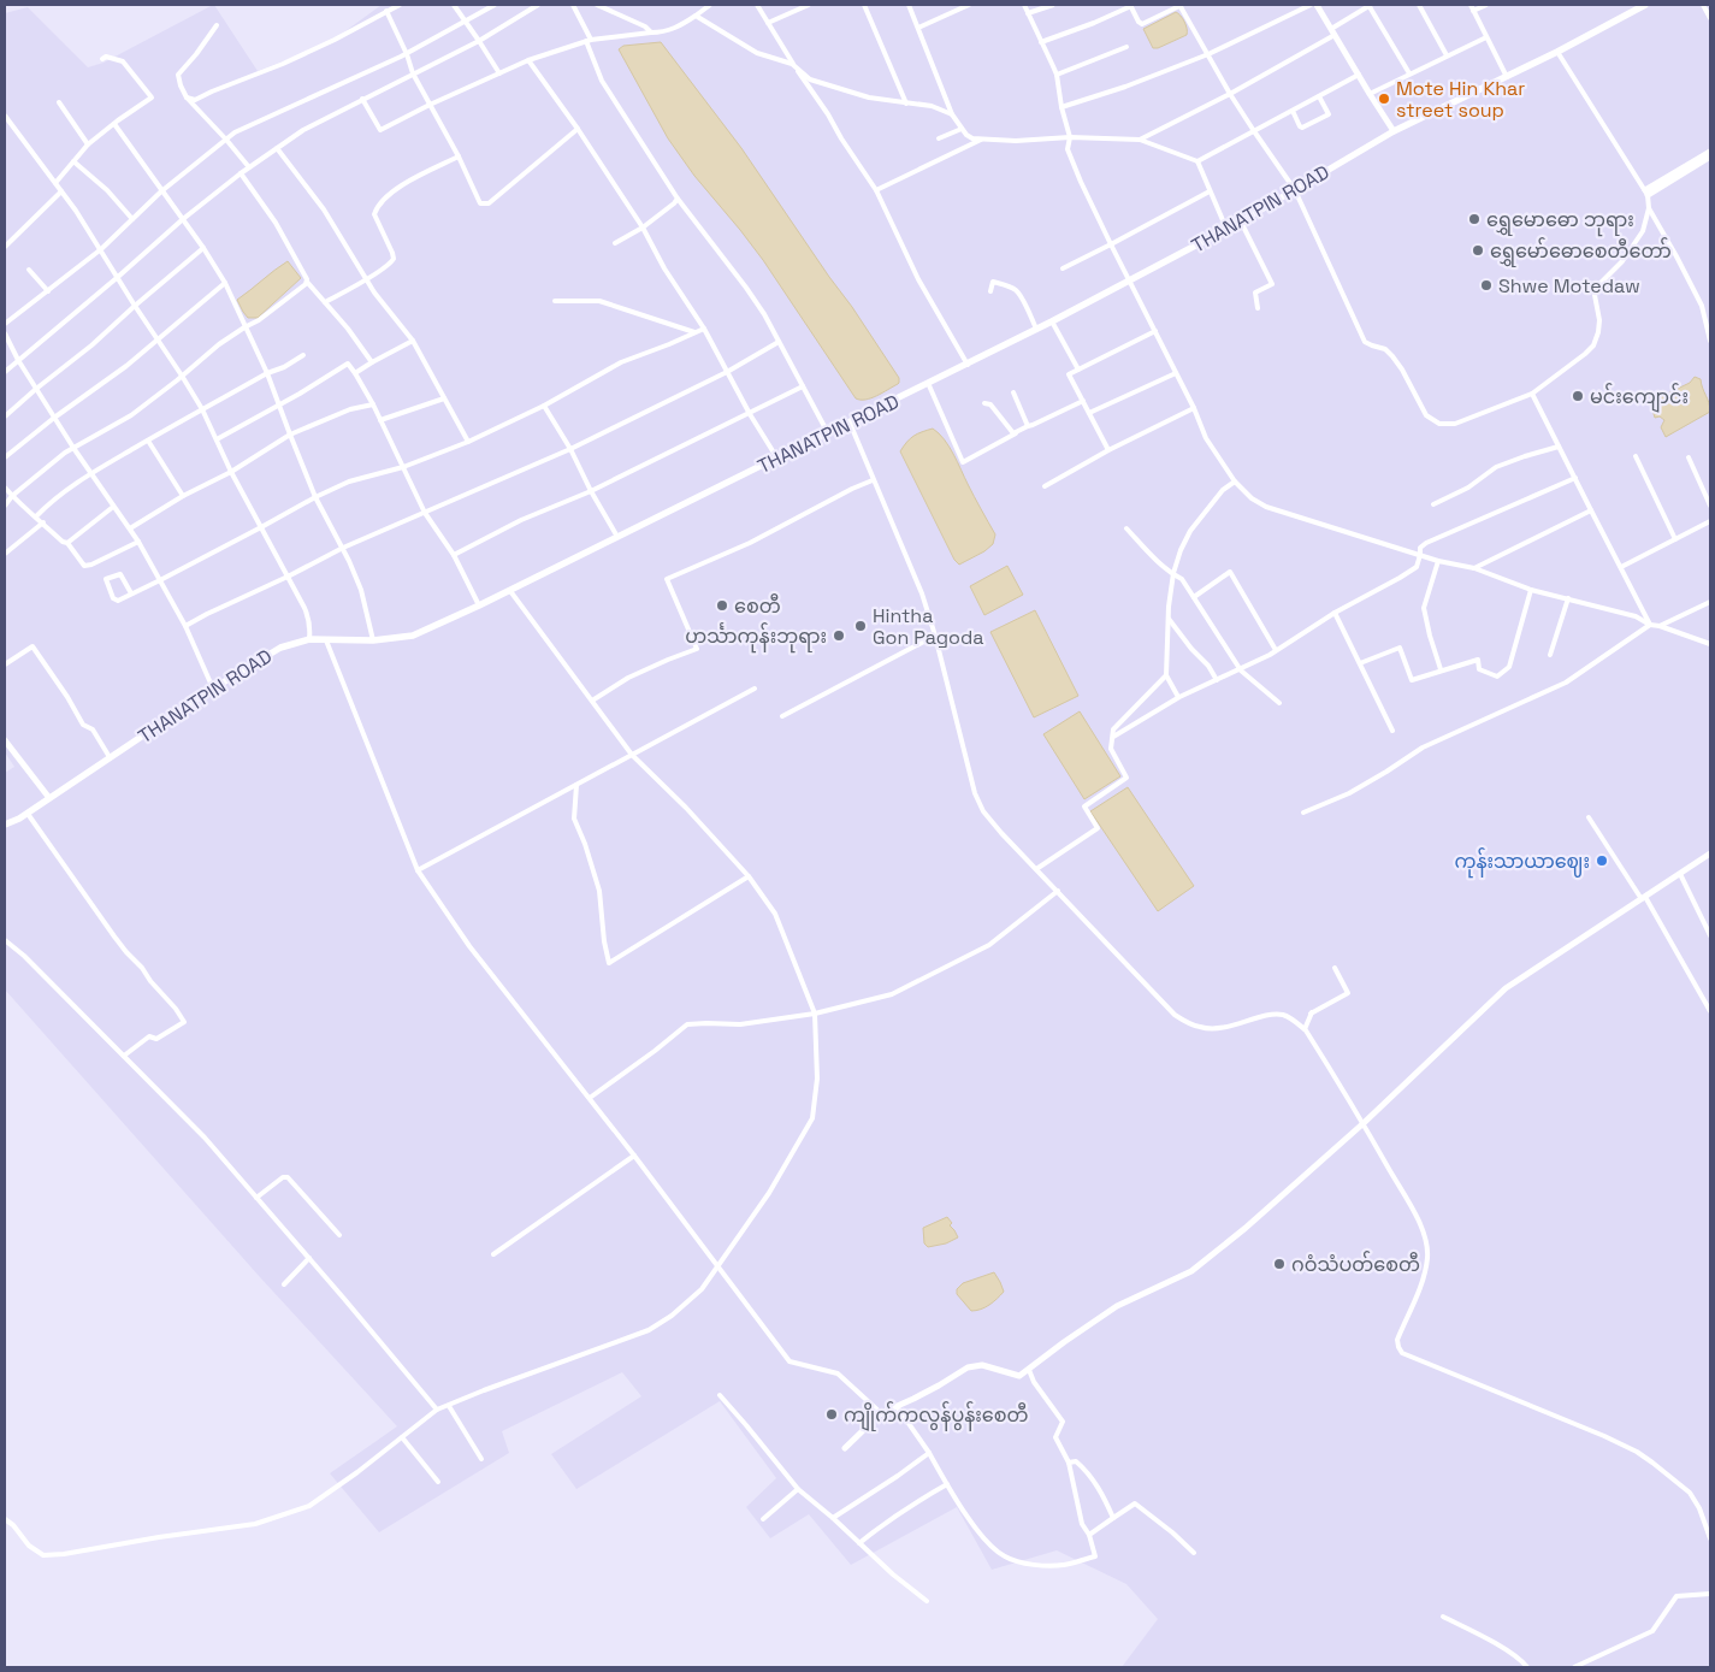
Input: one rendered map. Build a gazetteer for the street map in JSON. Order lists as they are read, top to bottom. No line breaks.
{"streets":{"main road":["THANATPIN ROAD"]},"places":["Mote Hin Khar street soup","ရွှေမောဓော ဘုရား","ရွှေမော်ဓောစေတီတော်","Shwe Motedaw","မင်းကျောင်း","စေတီ","Hintha Gon Pagoda","ဟင်္သာကုန်းဘုရား","ကုန်းသာယာဈေး","ဂဝံသံပတ်စေတီ","ကျိုက်ကလွန်ပွန်းစေတီ"]}
